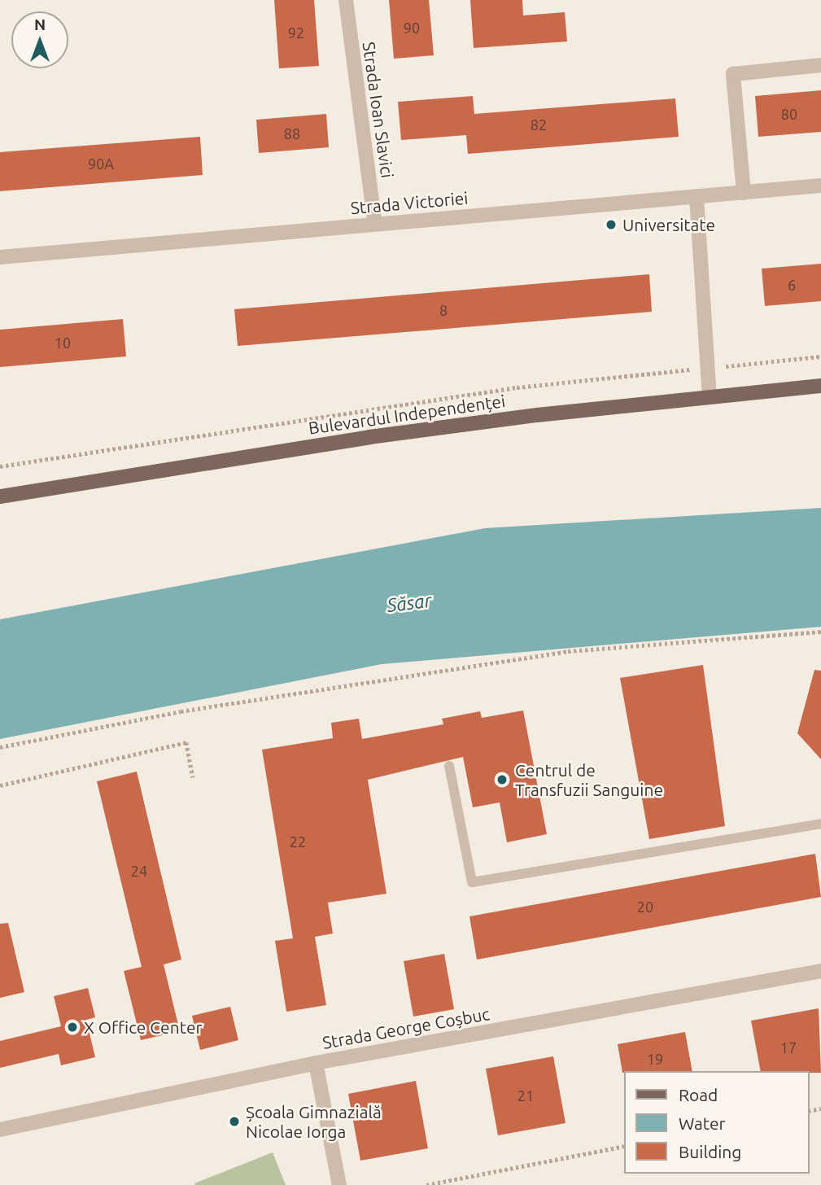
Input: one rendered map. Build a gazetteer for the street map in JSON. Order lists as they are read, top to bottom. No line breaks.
{"streets":{"main road":["Bulevardul Independenței"],"street":["Strada Ioan Slavici","Strada Victoriei","Strada George Coșbuc"]},"crossings":[["Strada Ioan Slavici","Strada Victoriei"]],"water":["Săsar"],"places":["Universitate","Centrul de Transfuzii Sanguine","X Office Center","Școala Gimnazială Nicolae Iorga"],"house_numbers":["90","92","80","82","88","90A","6","8","10","22","24","20","17","19","21"],"legend":["Road","Water","Building"],"north":"top"}
